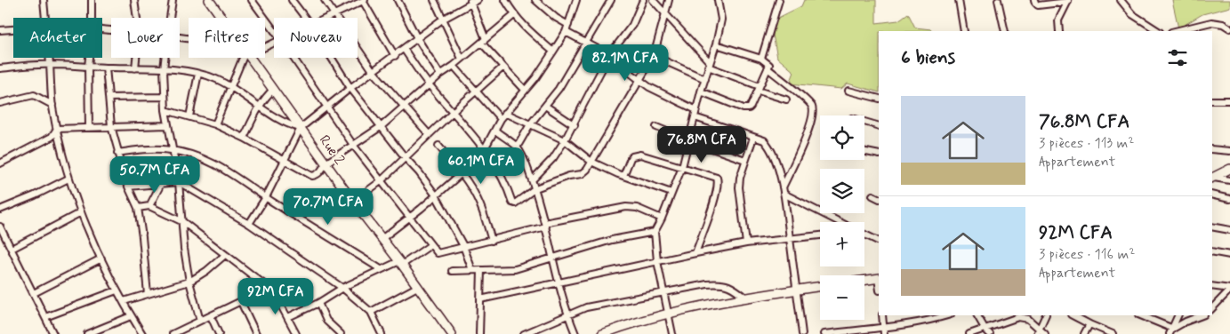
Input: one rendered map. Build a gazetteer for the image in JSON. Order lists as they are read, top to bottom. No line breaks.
{"streets":{"street":["Rue 2"]},"page":{"chip":["Acheter","Louer","Filtres","Nouveau"],"heading":"6 biens","price":["82.1M CFA","76.8M CFA","60.1M CFA","50.7M CFA","70.7M CFA","92M CFA"],"list":[{"name":"76.8M CFA","note":"3 pièces · 113 m² · Appartement"},{"name":"92M CFA","note":"3 pièces · 116 m² · Appartement"}],"map_buttons":["+","−"]}}
